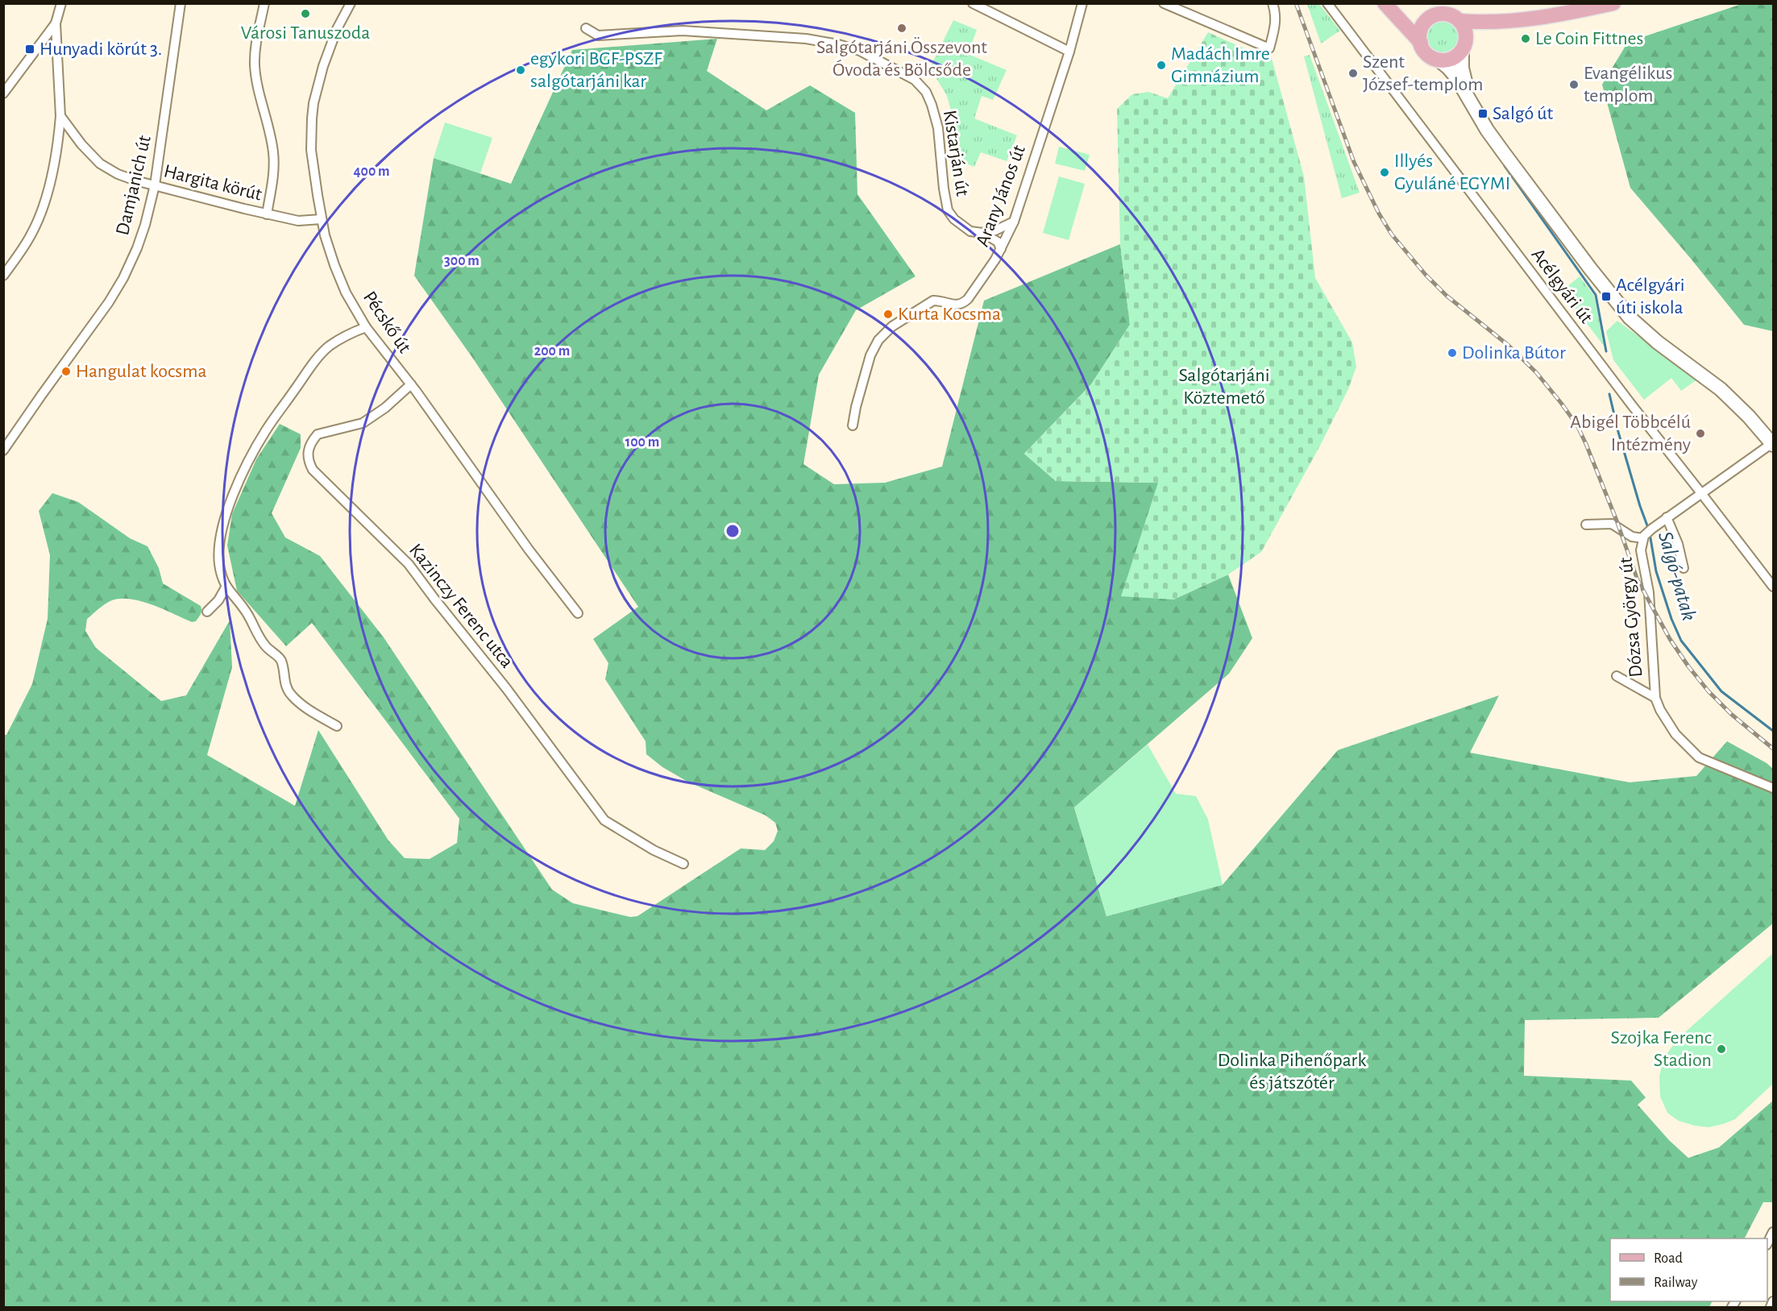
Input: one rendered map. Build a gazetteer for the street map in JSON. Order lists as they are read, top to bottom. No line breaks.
{"streets":{"street":["Kistarján út","Hargita körút","Damjanich út","Arany János út","Acélgyári út","Pécskő út","Kazinczy Ferenc utca","Dózsa György út"]},"crossings":[["Kistarján út","Arany János út"],["Hargita körút","Damjanich út"],["Hargita körút","Pécskő út"],["Pécskő út","Kazinczy Ferenc utca"]],"water":["Salgó-patak"],"parks":["Salgótarjáni Köztemető","Dolinka Pihenőpark és játszótér"],"places":{"other":["Városi Tanuszoda","Salgótarjáni Összevont Óvoda és Bölcsőde","Le Coin Fittnes","Madách Imre Gimnázium","egykori BGF-PSZF salgótarjáni kar","Szent József-templom","Evangélikus templom","Illyés Gyuláné EGYMI","Kurta Kocsma","Dolinka Bútor","Hangulat kocsma","Abigél Többcélú Intézmény","Szojka Ferenc Stadion"],"transit":["Hunyadi körút 3.","Salgó út","Acélgyári úti iskola"]},"legend":["Road","Railway"],"rings":["400 m","300 m","200 m","100 m"]}
